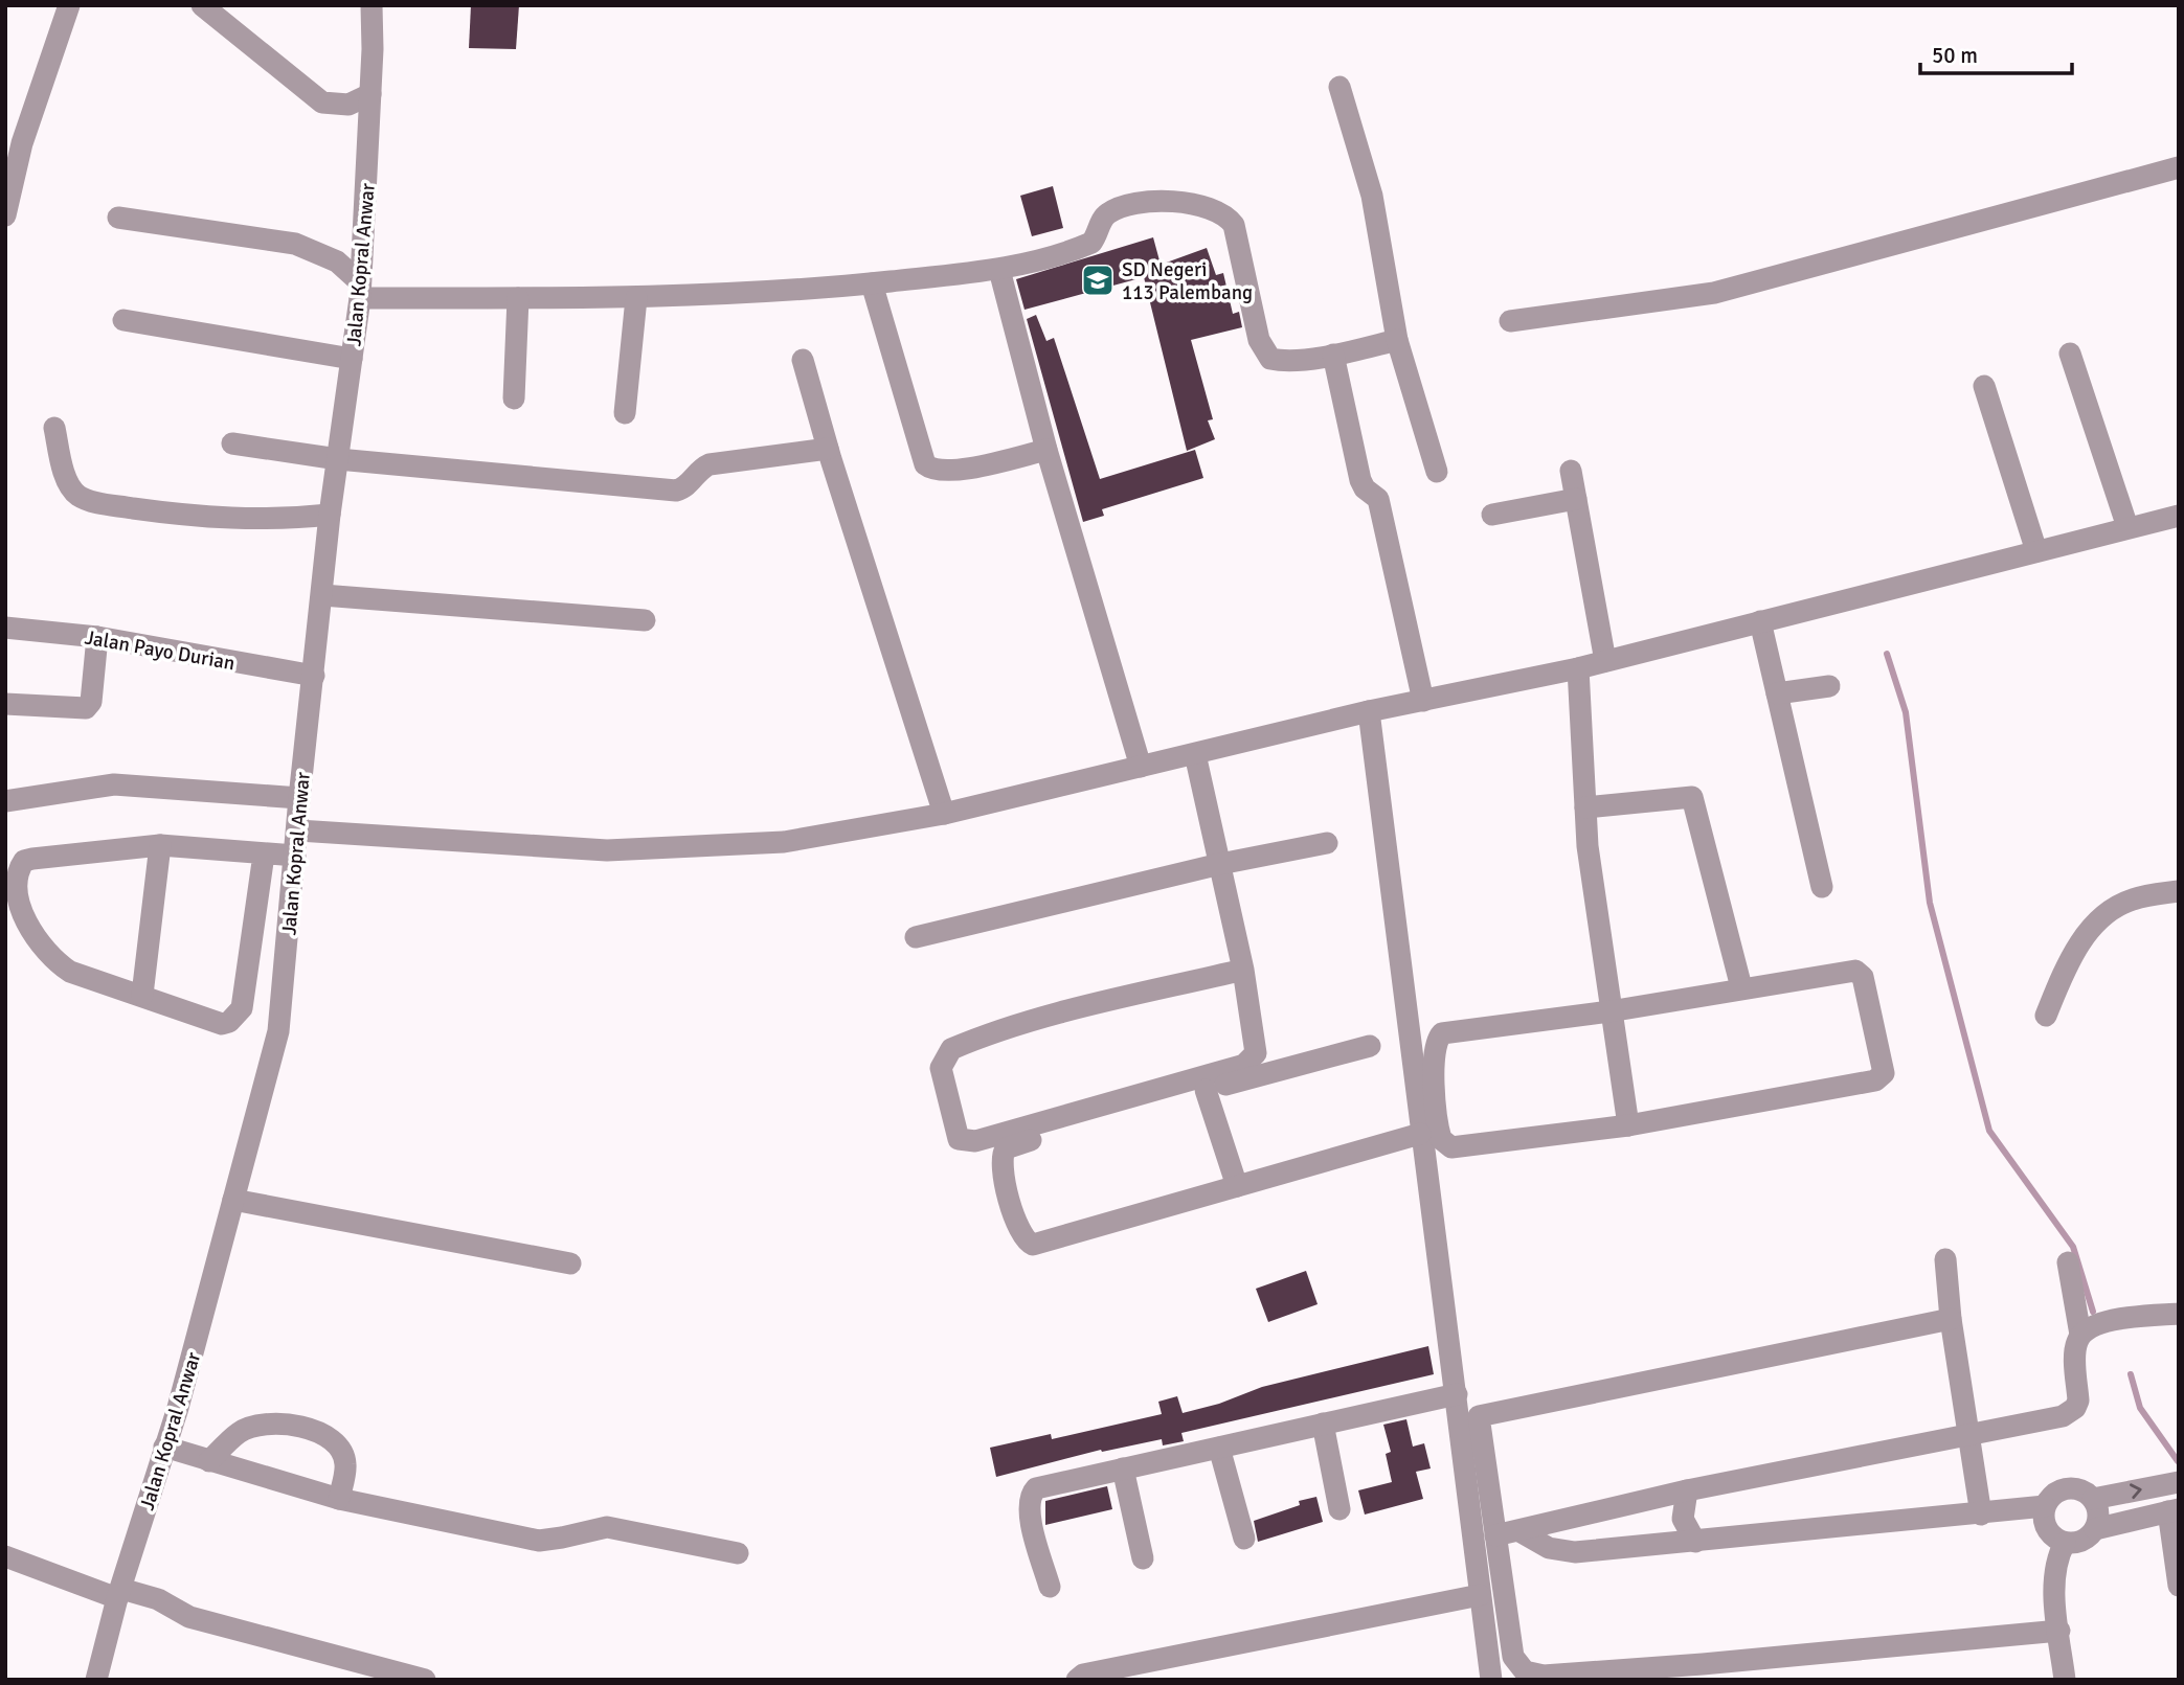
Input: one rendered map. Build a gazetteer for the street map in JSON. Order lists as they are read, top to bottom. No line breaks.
{"streets":{"street":["Jalan Kopral Anwar","Jalan Payo Durian"]},"crossings":[["Jalan Kopral Anwar","Jalan Payo Durian"]],"places":{"school or university":["SD Negeri 113 Palembang"]},"scale_bar":"50 m"}
